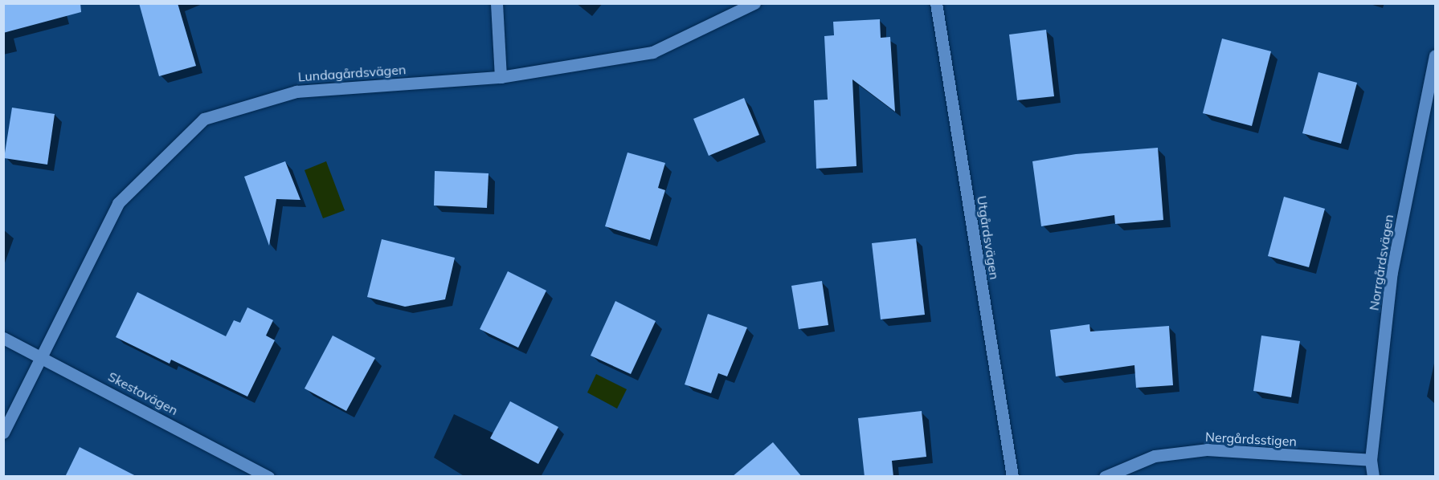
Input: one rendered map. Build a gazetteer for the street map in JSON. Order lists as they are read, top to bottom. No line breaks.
{"streets":{"street":["Lundagårdsvägen","Utgårdsvägen","Norrgårdsvägen","Skestavägen","Nergårdsstigen"]},"crossings":[["Lundagårdsvägen","Skestavägen"],["Norrgårdsvägen","Nergårdsstigen"]]}
